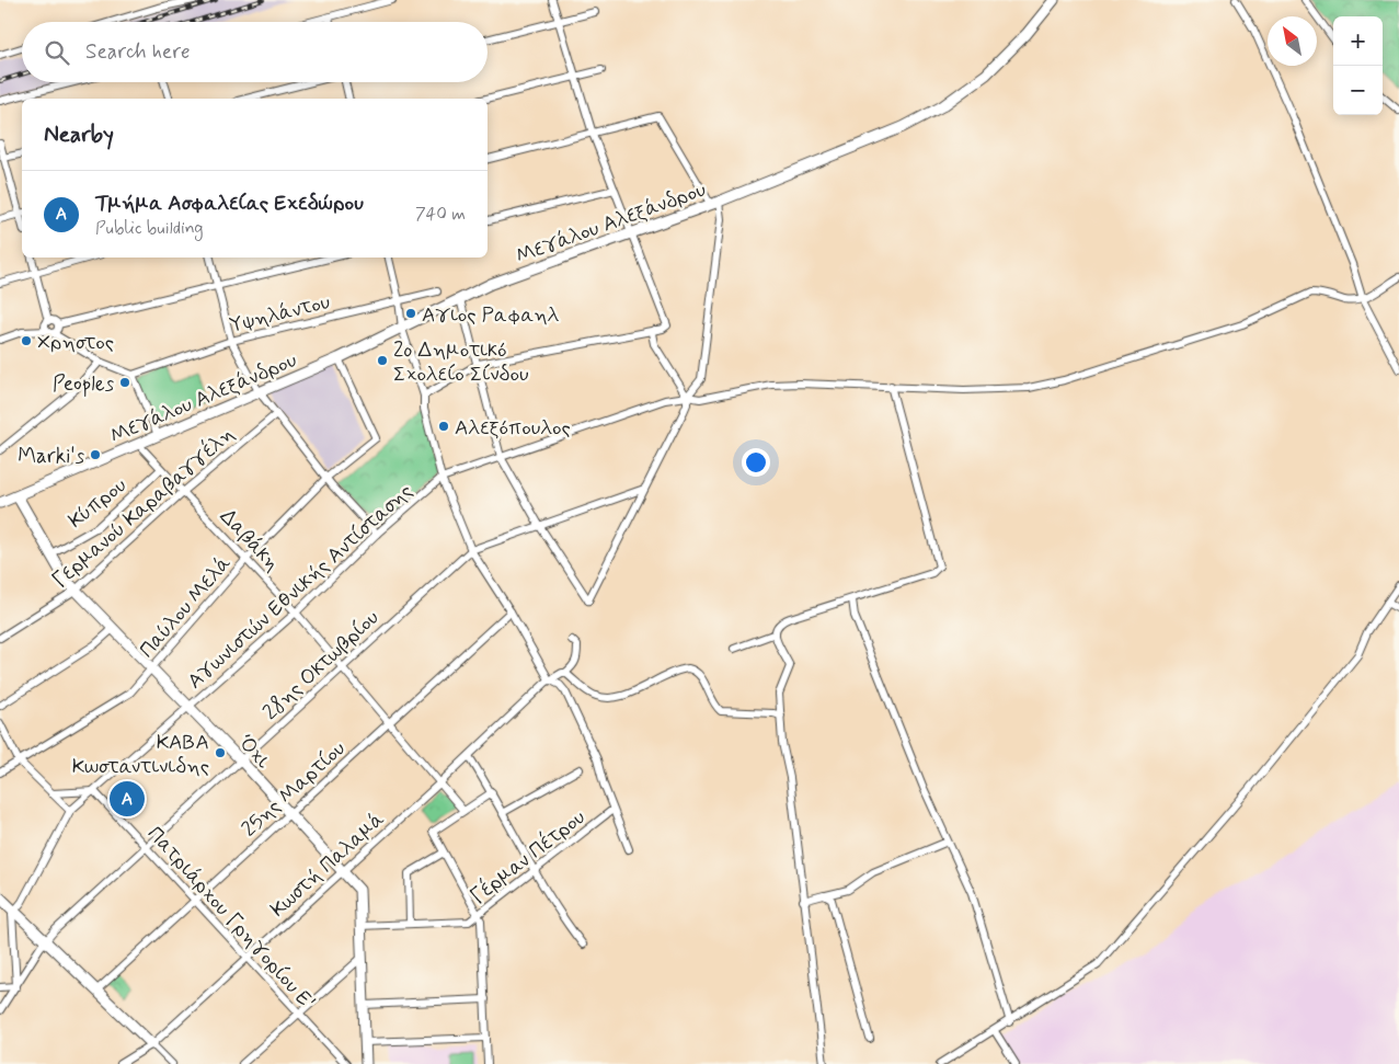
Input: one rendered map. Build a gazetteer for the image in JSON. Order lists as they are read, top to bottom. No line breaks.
{"streets":{"street":["Μεγάλου Αλεξάνδρου","Υψηλάντου","Κύπρου","Γερμανού Καραβαγγέλη","Δαβάκη","Αγωνιστών Εθνικής Αντίστασης","Παύλου Μελά","28ης Οκτωβρίου","Όχι","25ης Μαρτίου","Γέρμαν Πέτρου","Κωστή Παλαμά","Πατριάρχου Γρηγορίου Ε'"]},"crossings":[["Μεγάλου Αλεξάνδρου","Δαβάκη"],["Μεγάλου Αλεξάνδρου","Παύλου Μελά"],["Μεγάλου Αλεξάνδρου","Όχι"],["Κύπρου","Δαβάκη"],["Κύπρου","Όχι"],["Γερμανού Καραβαγγέλη","Δαβάκη"],["Γερμανού Καραβαγγέλη","Όχι"],["Δαβάκη","Αγωνιστών Εθνικής Αντίστασης"],["Δαβάκη","Παύλου Μελά"],["Δαβάκη","28ης Οκτωβρίου"],["Δαβάκη","25ης Μαρτίου"],["Δαβάκη","Κωστή Παλαμά"],["Αγωνιστών Εθνικής Αντίστασης","Όχι"],["Αγωνιστών Εθνικής Αντίστασης","Πατριάρχου Γρηγορίου Ε'"],["Παύλου Μελά","Όχι"],["28ης Οκτωβρίου","Όχι"],["28ης Οκτωβρίου","Πατριάρχου Γρηγορίου Ε'"],["Όχι","25ης Μαρτίου"],["Όχι","Γέρμαν Πέτρου"],["Όχι","Κωστή Παλαμά"],["25ης Μαρτίου","Πατριάρχου Γρηγορίου Ε'"],["Κωστή Παλαμά","Πατριάρχου Γρηγορίου Ε'"]],"places":["Αγιος Ραφαηλ","Χρηστος","2o Δημοτικό Σχολείο Σίνδου","Peoples","Αλεξόπουλος","Marki's","ΚΑΒΑ Κωσταντινιδης"],"north":"top left","page":{"map_buttons":["+","−"],"search":"Search here","heading":"Nearby","list":[{"mark":"A","name":"Τμήμα Ασφαλείας Εχεδώρου","note":"Public building","value":"740 m"}],"pins":"A"}}
